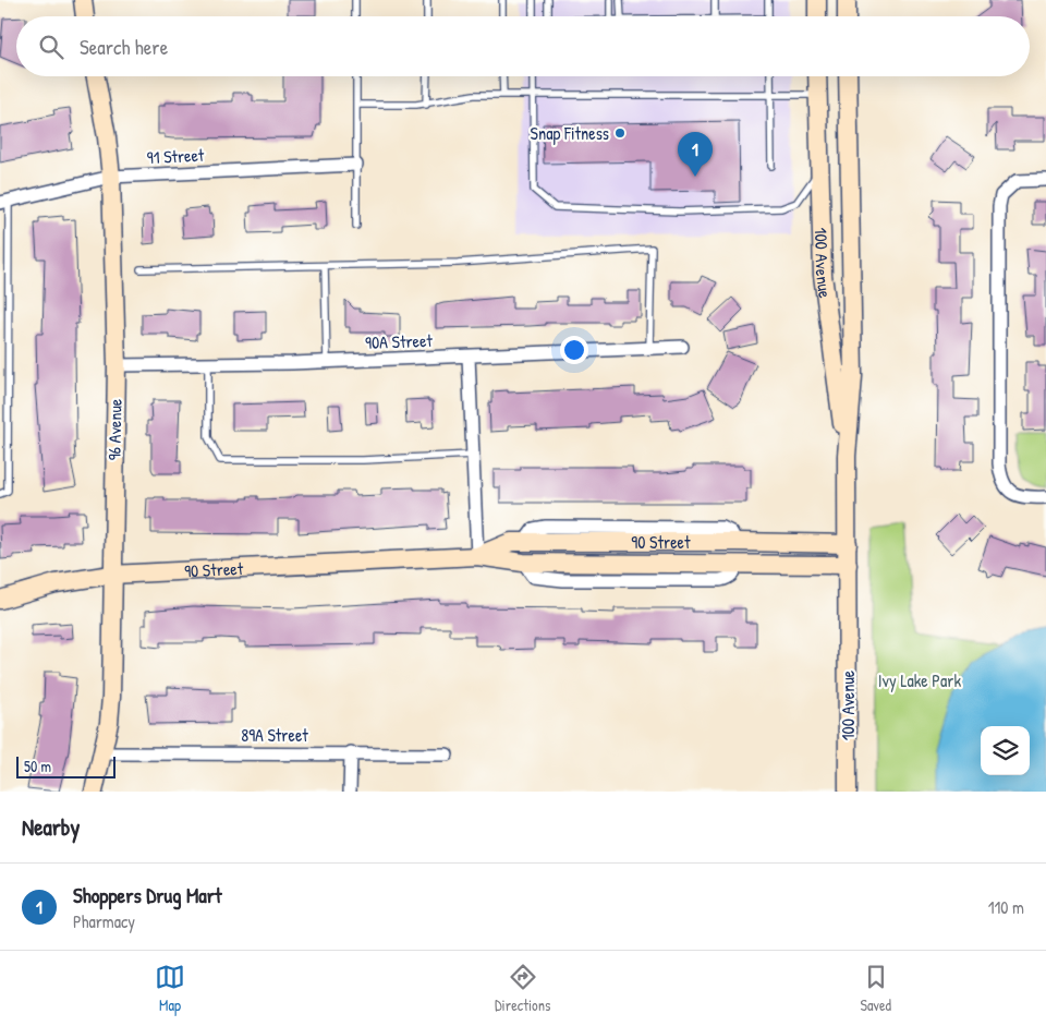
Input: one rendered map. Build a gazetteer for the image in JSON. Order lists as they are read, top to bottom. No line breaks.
{"streets":{"street":["91 Street","100 Avenue","90A Street","96 Avenue","90 Street","89A Street"]},"crossings":[["91 Street","96 Avenue"],["100 Avenue","90 Street"],["90A Street","96 Avenue"],["96 Avenue","90 Street"],["96 Avenue","89A Street"]],"parks":["Ivy Lake Park"],"places":["Snap Fitness"],"scale_bar":"50 m","page":{"search":"Search here","pins":"1","scale":"50 m","heading":"Nearby","list":[{"mark":"1","name":"Shoppers Drug Mart","note":"Pharmacy","value":"110 m"}],"nav":["Map","Directions","Saved"]}}
